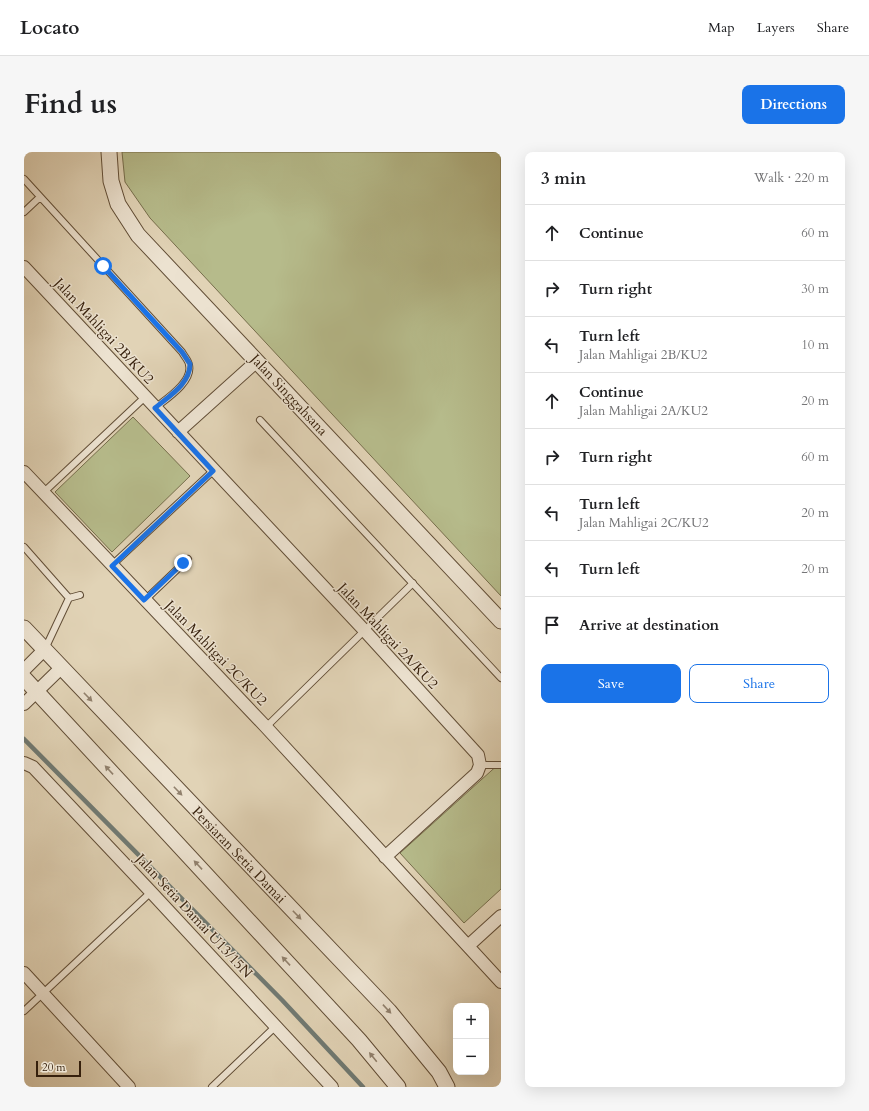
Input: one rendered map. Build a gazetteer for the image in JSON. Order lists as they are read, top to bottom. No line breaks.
{"streets":{"street":["Jalan Mahligai 2B/KU2","Jalan Singgahsana","Jalan Mahligai 2A/KU2","Jalan Mahligai 2C/KU2","Persiaran Setia Damai","Jalan Setia Damai U13/15N"]},"crossings":[["Jalan Mahligai 2B/KU2","Jalan Mahligai 2A/KU2"]],"scale_bar":"20 m","page":{"header":"Locato","nav":["Map","Layers","Share"],"title":"Find us","buttons":["Directions",["Save","Share"]],"heading":["3 min","Walk · 220 m"],"list":[["Continue","60 m"],["Turn right","30 m"],["Turn left","Jalan Mahligai 2B/KU2","10 m"],["Continue","Jalan Mahligai 2A/KU2","20 m"],["Turn right","60 m"],["Turn left","Jalan Mahligai 2C/KU2","20 m"],["Turn left","20 m"],"Arrive at destination"],"map_buttons":["+","−"],"scale":"20 m"}}
